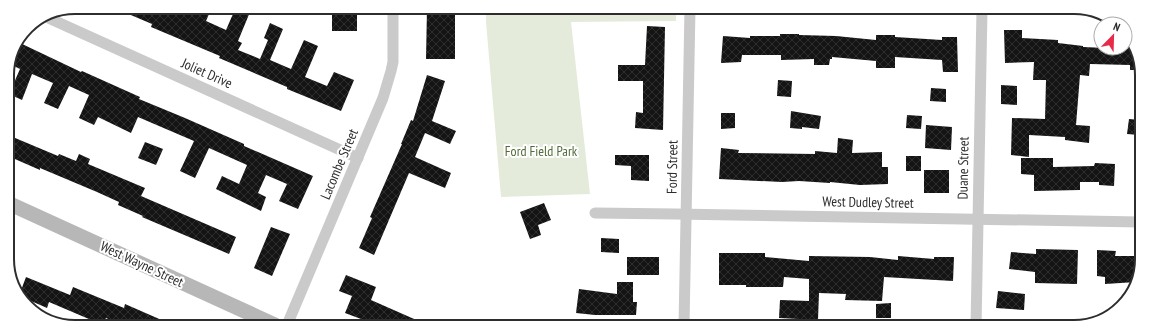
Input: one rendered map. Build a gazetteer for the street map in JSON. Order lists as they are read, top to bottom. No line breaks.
{"streets":{"street":["Joliet Drive","Lacombe Street","Ford Street","Duane Street","West Dudley Street","West Wayne Street"]},"crossings":[["Joliet Drive","Lacombe Street"],["Ford Street","West Dudley Street"],["Duane Street","West Dudley Street"]],"parks":["Ford Field Park"],"north":"top right"}
